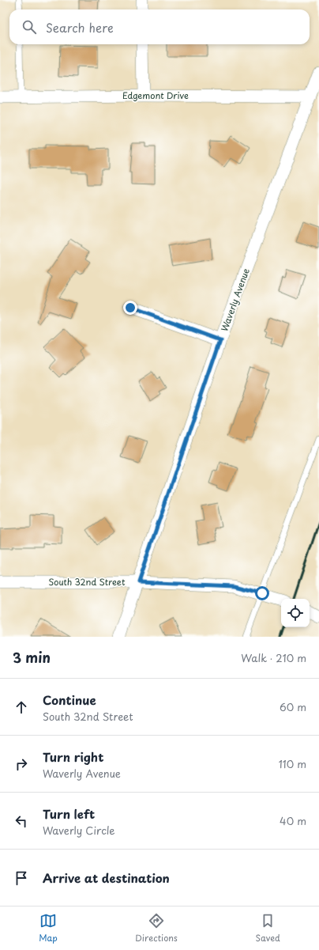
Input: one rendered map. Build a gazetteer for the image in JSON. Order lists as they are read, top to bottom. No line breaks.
{"streets":{"street":["Edgemont Drive","Waverly Avenue","South 32nd Street"]},"crossings":[["Edgemont Drive","Waverly Avenue"],["Waverly Avenue","South 32nd Street"]],"page":{"search":"Search here","heading":["3 min","Walk · 210 m"],"list":[["Continue","South 32nd Street","60 m"],["Turn right","Waverly Avenue","110 m"],["Turn left","Waverly Circle","40 m"],"Arrive at destination"],"nav":["Map","Directions","Saved"]}}
